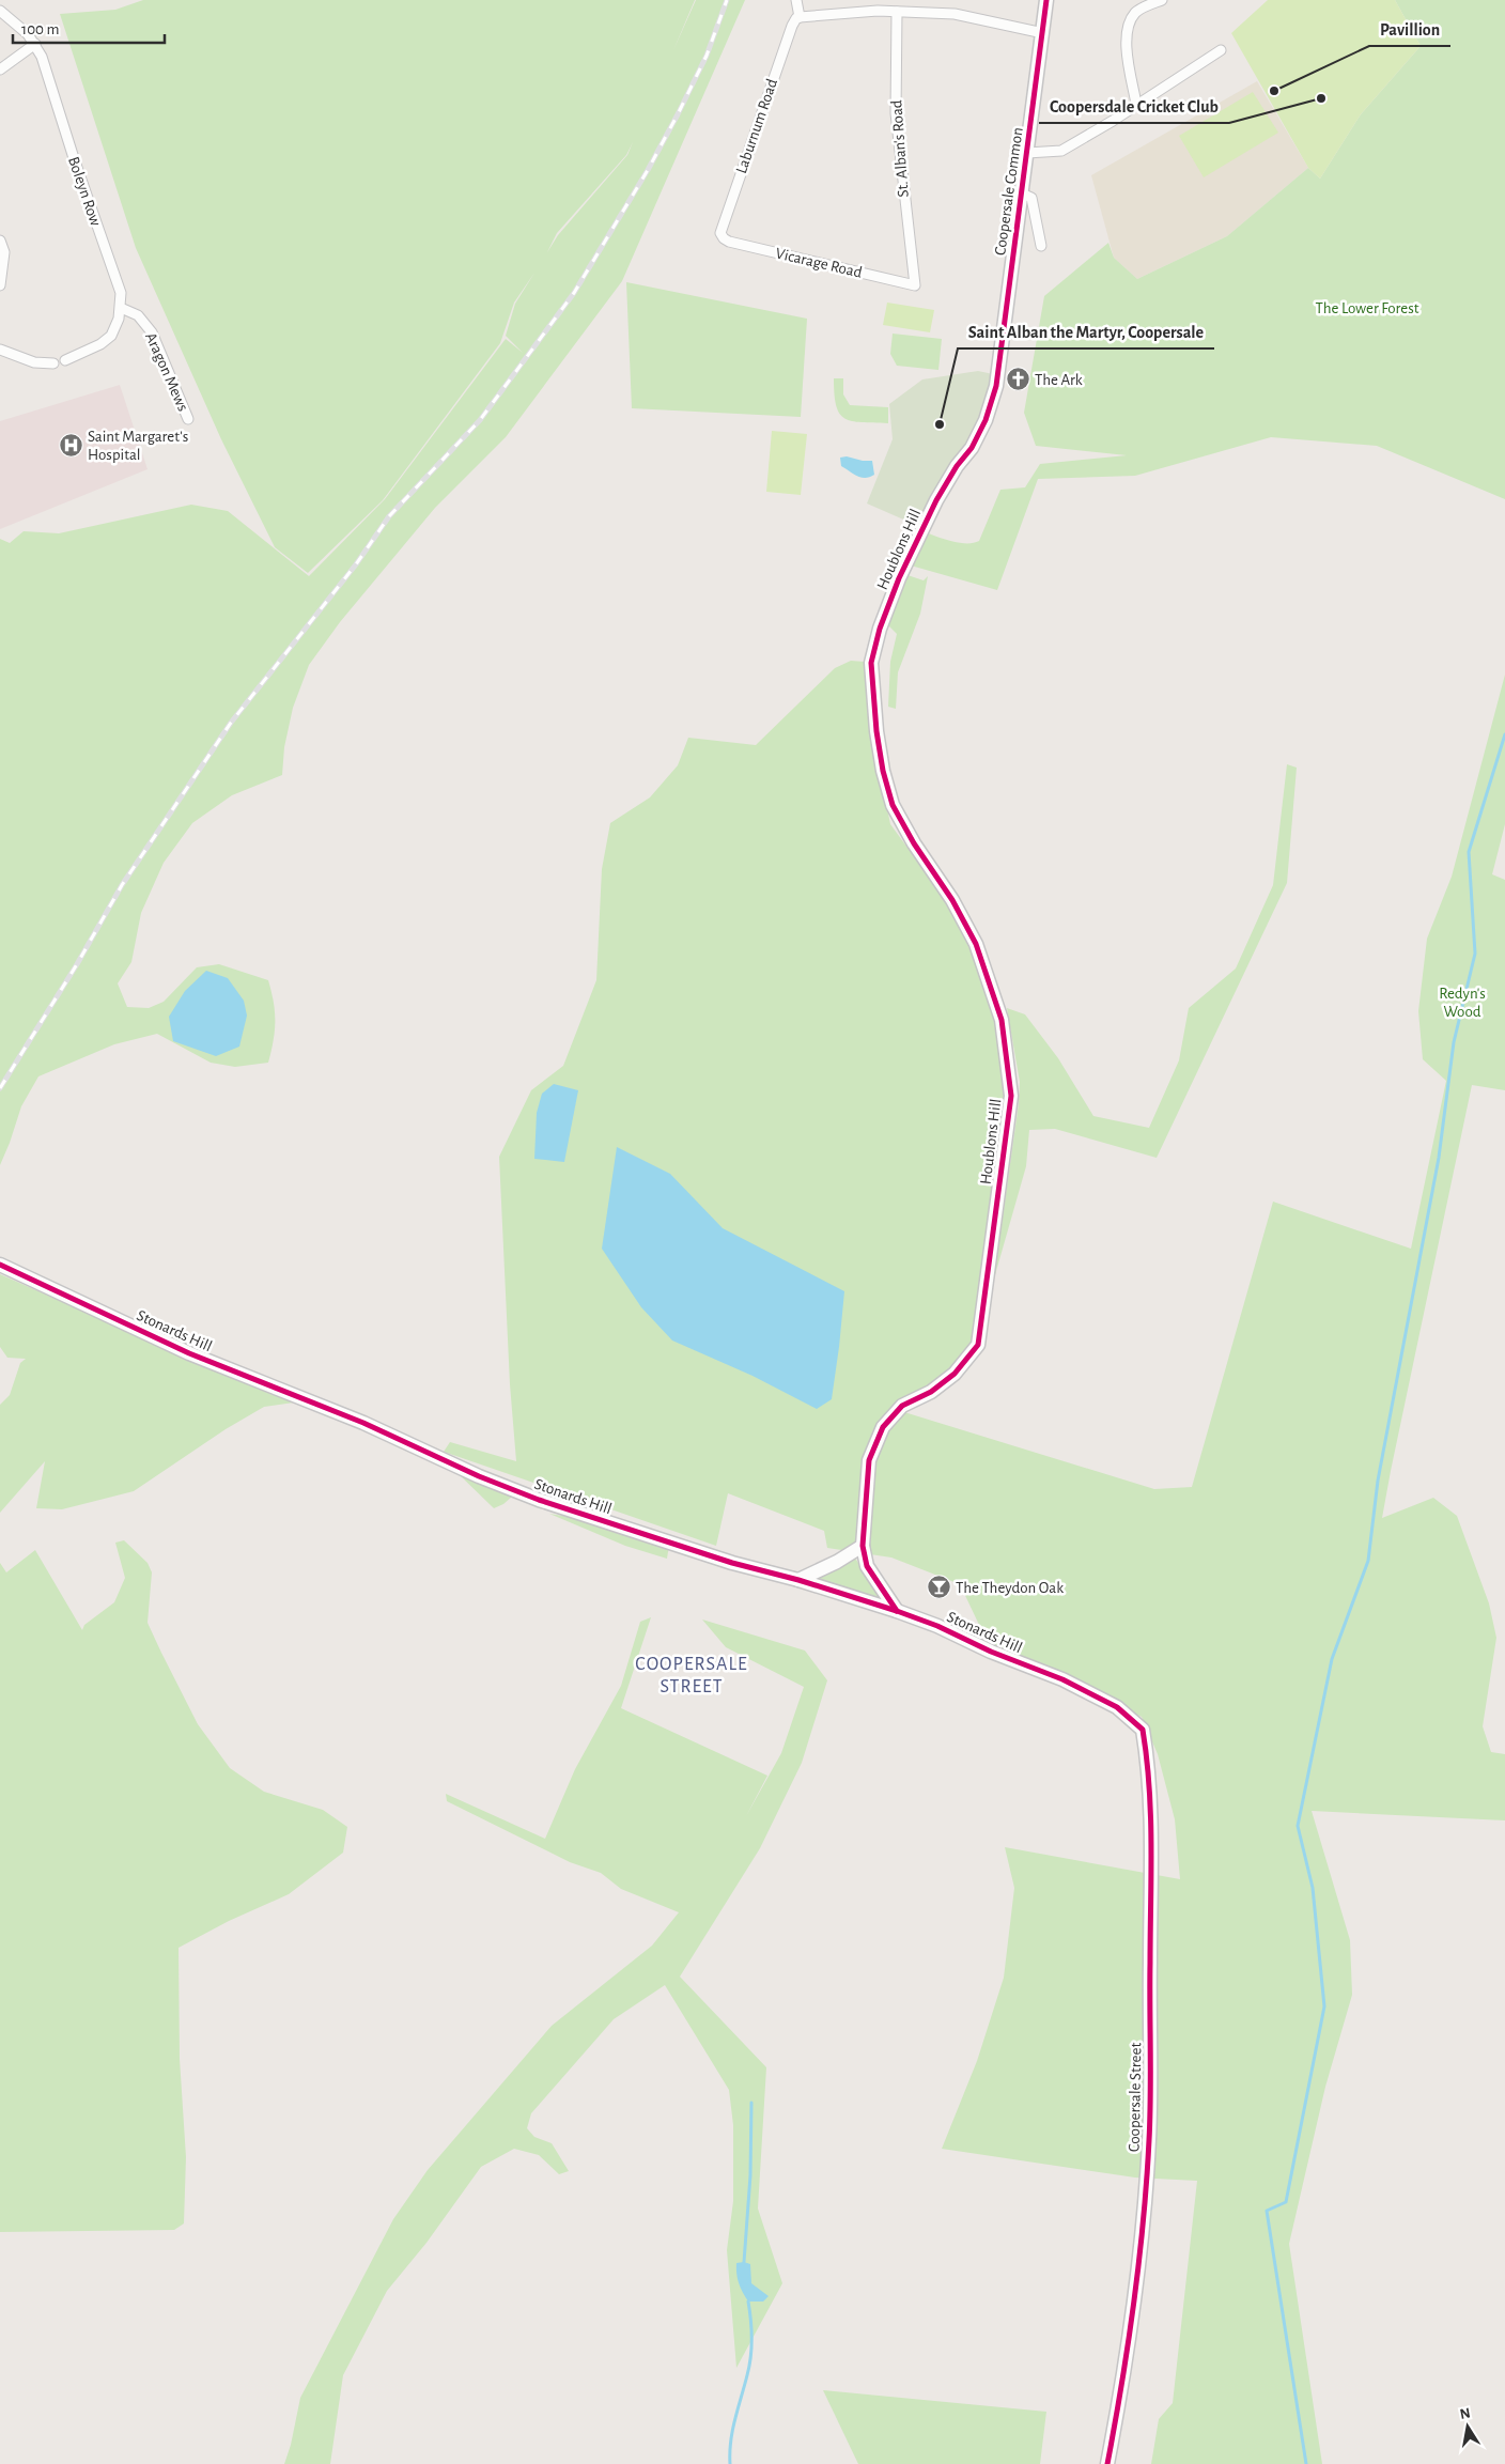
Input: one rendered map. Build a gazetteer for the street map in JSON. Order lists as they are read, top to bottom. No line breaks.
{"streets":{"street":["Laburnum Road","St. Alban's Road","Boleyn Row","Coopersale Common","Vicarage Road","Aragon Mews","Houblons Hill","Stonards Hill","Coopersale Street"]},"crossings":[["Laburnum Road","Vicarage Road"],["St. Alban's Road","Vicarage Road"],["Boleyn Row","Aragon Mews"],["Coopersale Common","Houblons Hill"],["Houblons Hill","Stonards Hill"],["Stonards Hill","Coopersale Street"]],"districts":["COOPERSALE STREET"],"parks":["The Lower Forest","Redyn's Wood"],"places":{"other":["Pavillion","Coopersdale Cricket Club","Saint Alban the Martyr, Coopersale"],"church":["The Ark"],"hospital":["Saint Margaret's Hospital"],"bar":["The Theydon Oak"]},"scale_bar":"100 m","north":"top"}
